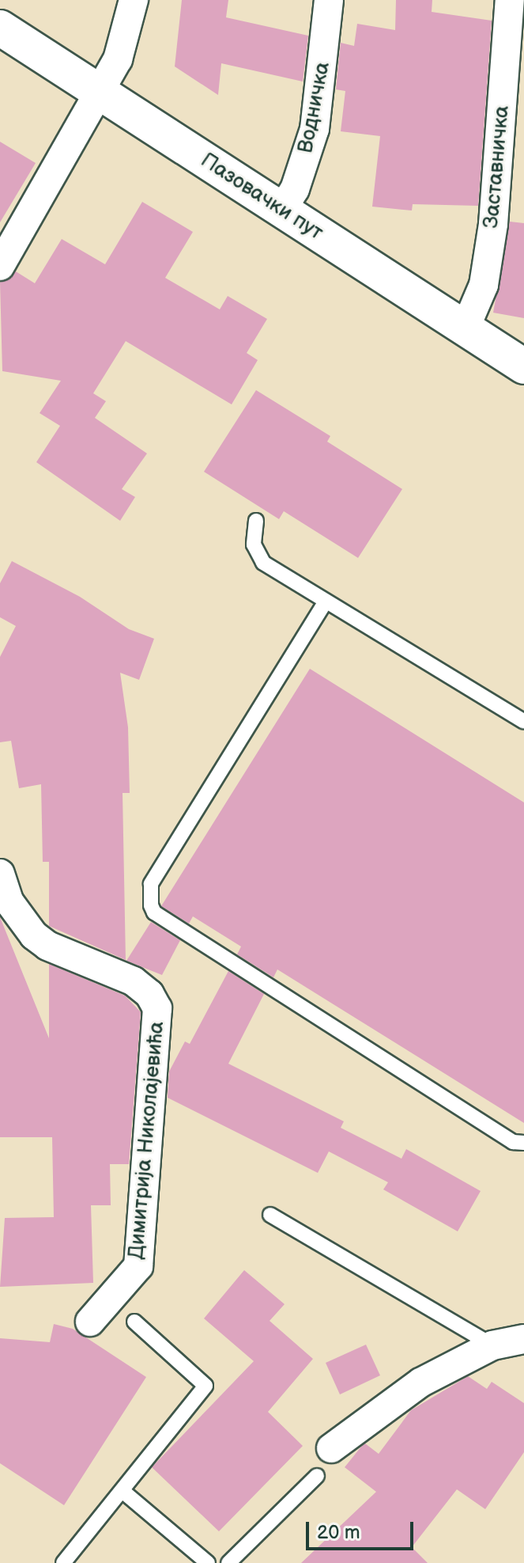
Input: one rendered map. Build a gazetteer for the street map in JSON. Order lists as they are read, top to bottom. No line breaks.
{"streets":{"street":["Водничка","Заставничка","Пазовачки пут","Димитрија Николајевића"]},"crossings":[["Водничка","Пазовачки пут"],["Заставничка","Пазовачки пут"]],"scale_bar":"20 m"}
